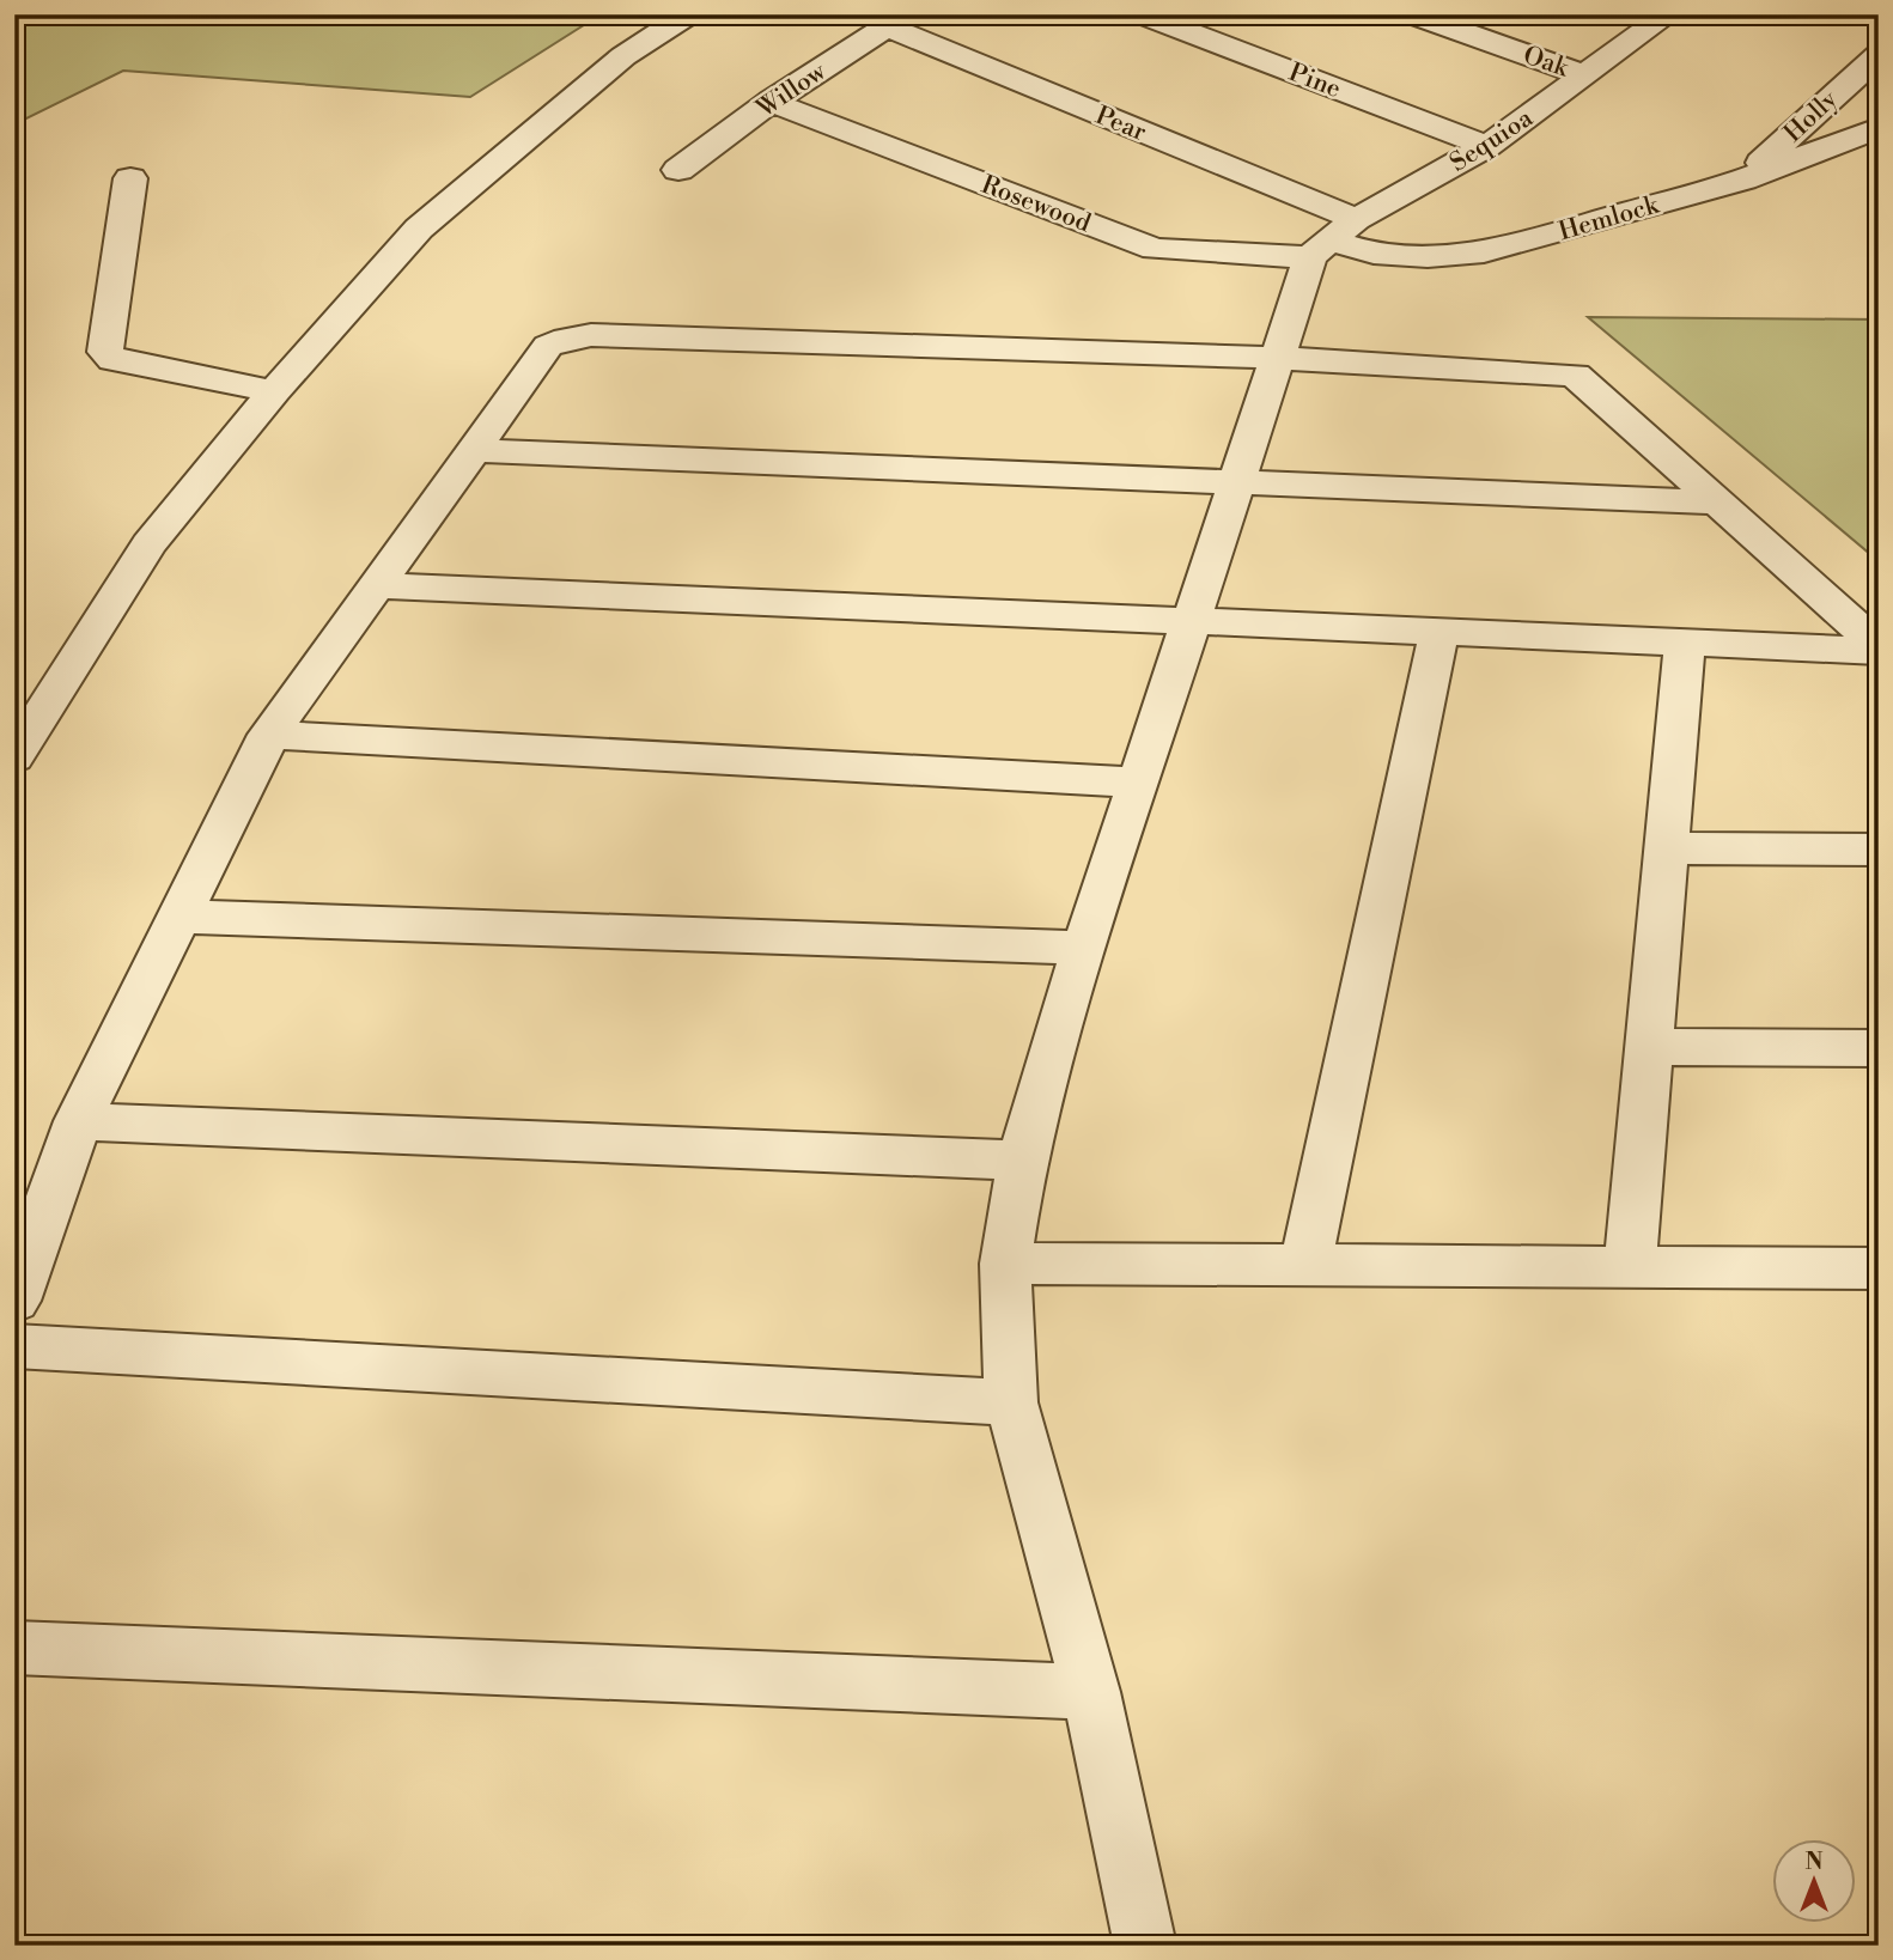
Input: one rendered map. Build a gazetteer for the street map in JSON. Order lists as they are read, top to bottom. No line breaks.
{"streets":{"street":["Oak","Pine","Willow","Holly","Pear","Sequioa","Rosewood","Hemlock"]},"crossings":[["Oak","Sequioa"],["Pine","Sequioa"],["Willow","Pear"],["Willow","Rosewood"],["Holly","Hemlock"],["Pear","Sequioa"],["Sequioa","Rosewood"],["Sequioa","Hemlock"],["Rosewood","Hemlock"]],"north":"top"}
